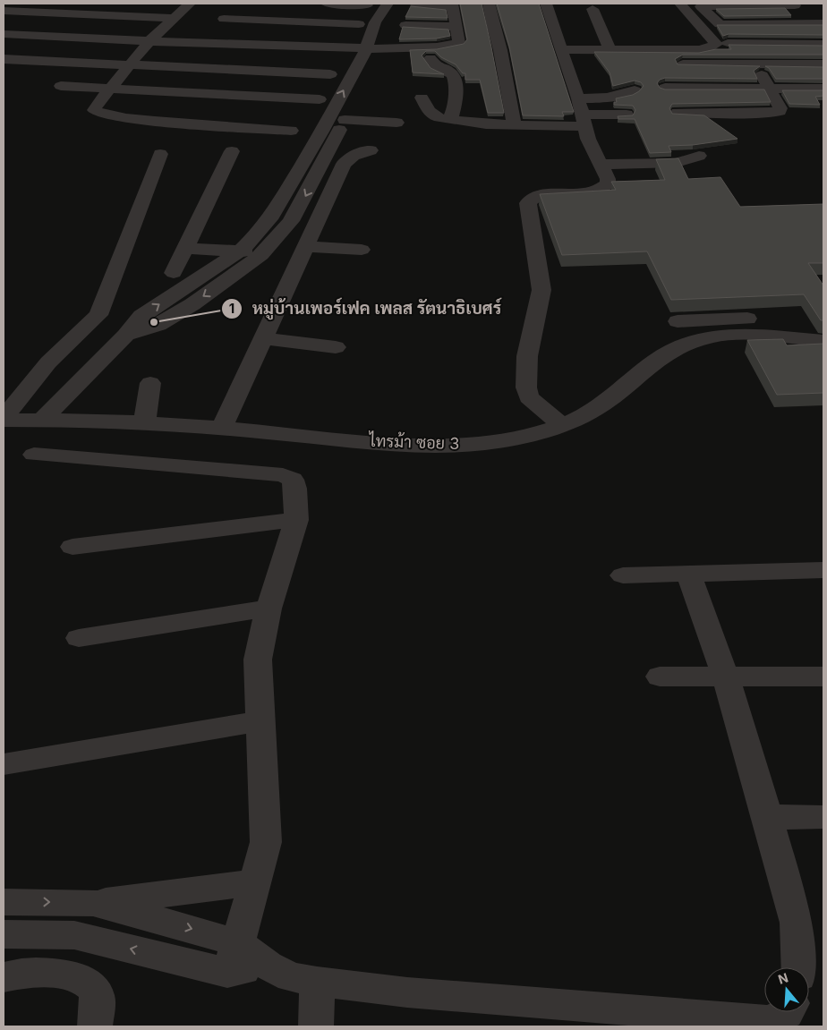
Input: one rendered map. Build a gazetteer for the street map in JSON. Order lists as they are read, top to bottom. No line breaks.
{"streets":{"street":["ไทรม้า ซอย 3"]},"places":["หมู่บ้านเพอร์เฟค เพลส รัตนาธิเบศร์"],"north":"top"}
